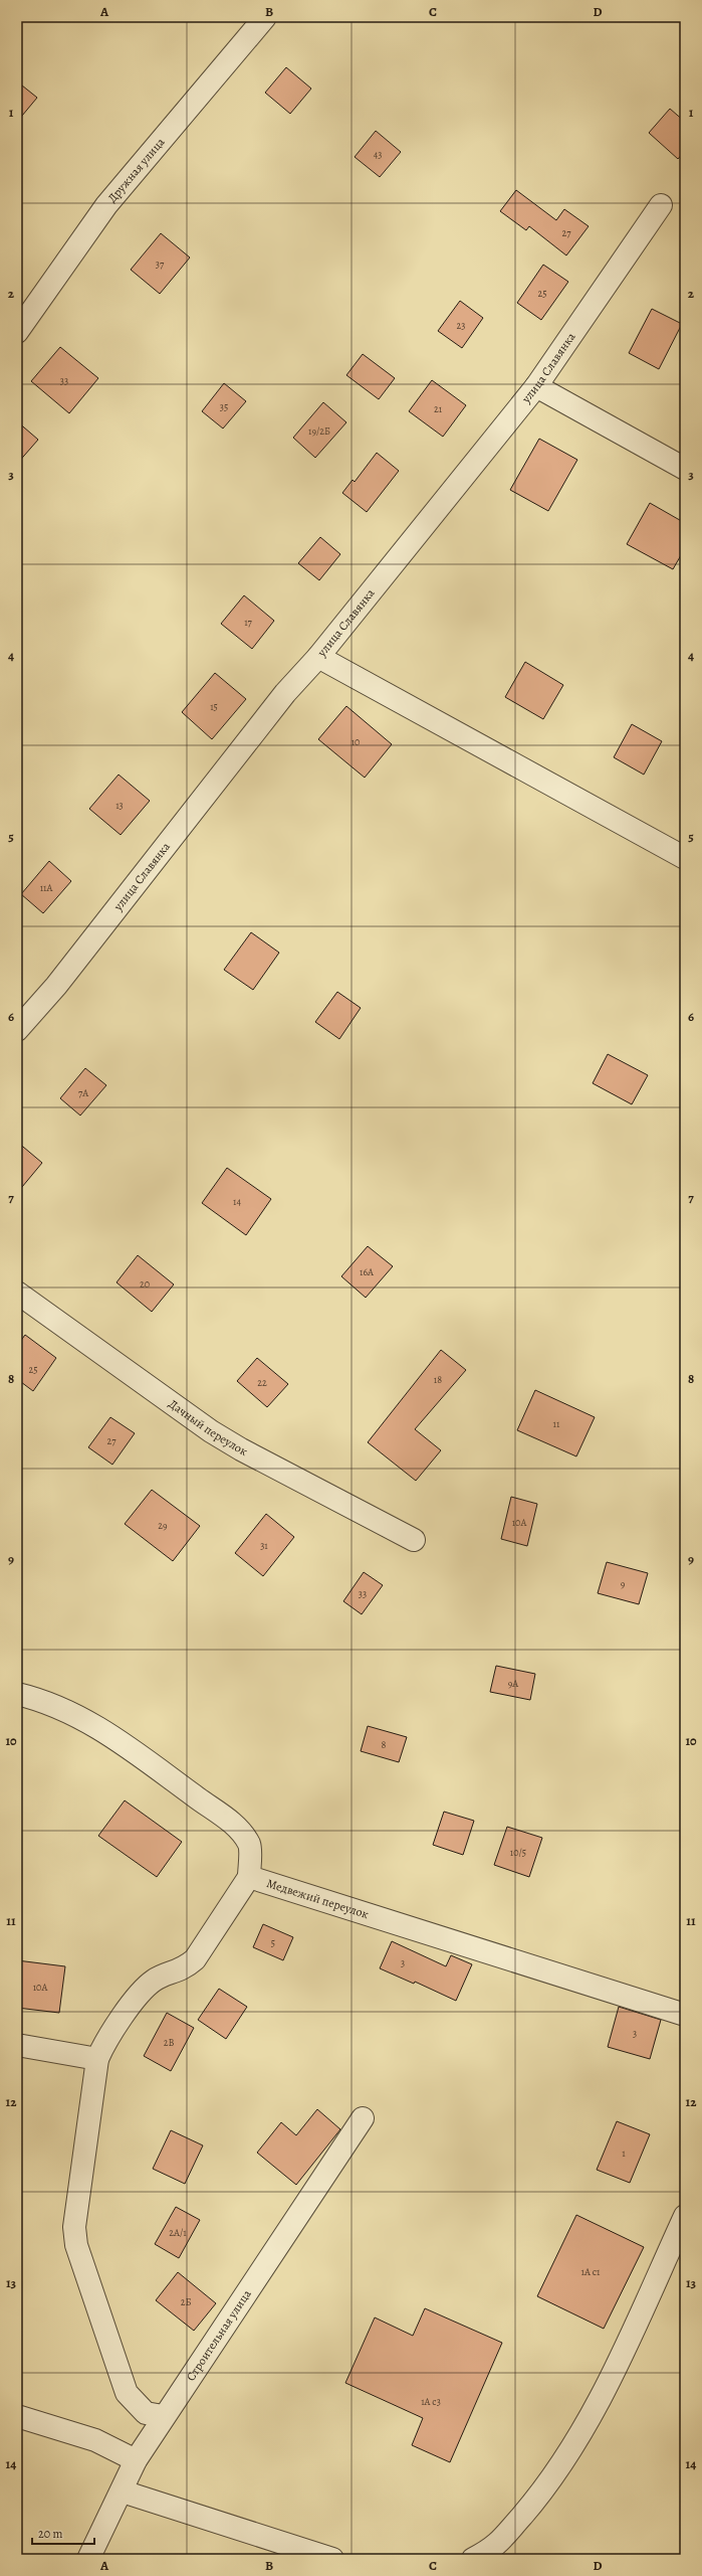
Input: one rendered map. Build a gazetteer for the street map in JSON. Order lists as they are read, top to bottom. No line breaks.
{"streets":{"street":["Дружная улица","улица Славянка","Дачный переулок","Медвежий переулок","Строительная улица"]},"house_numbers":["43","27","37","25","23","33","35","21","19/2Б","17","15","10","13","11А","7А","14","16А","20","25","18","22","11","27","10А","29","31","9","33","9А","8","10/5","5","3","10А","3","2В","1","2А/1","1А с1","2Б","1А с3"],"scale_bar":"20 m","grid":{"columns":["A","B","C","D"],"rows":["1","2","3","4","5","6","7","8","9","10","11","12","13","14"]}}
